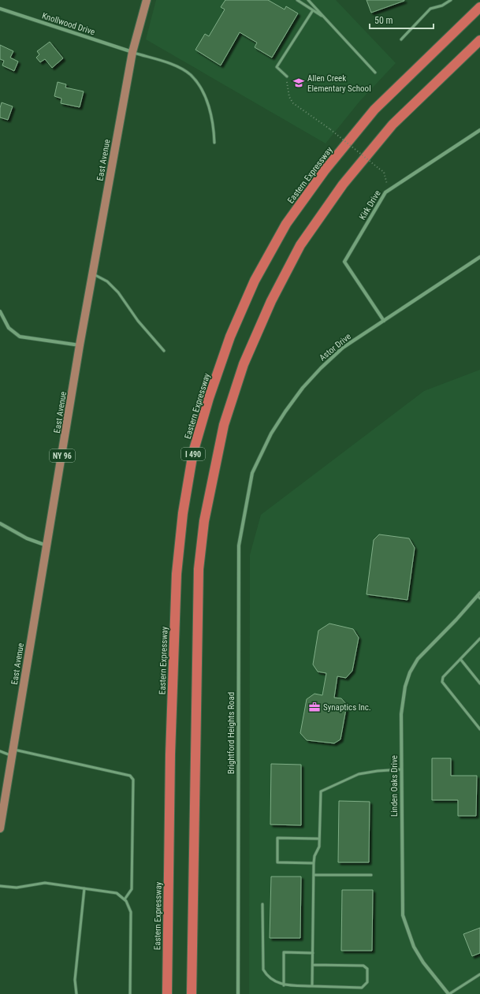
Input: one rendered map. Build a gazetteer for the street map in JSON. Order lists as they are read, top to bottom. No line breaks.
{"streets":{"highway":["Eastern Expressway","I 490"],"main road":["East Avenue","NY 96"],"street":["Knollwood Drive","Kirk Drive","Astor Drive","Brightford Heights Road","Linden Oaks Drive"]},"crossings":[["Knollwood Drive","East Avenue"],["Kirk Drive","Astor Drive"],["Astor Drive","Brightford Heights Road"]],"places":{"school or university":["Allen Creek Elementary School"],"office":["Synaptics Inc."]},"scale_bar":"50 m"}
